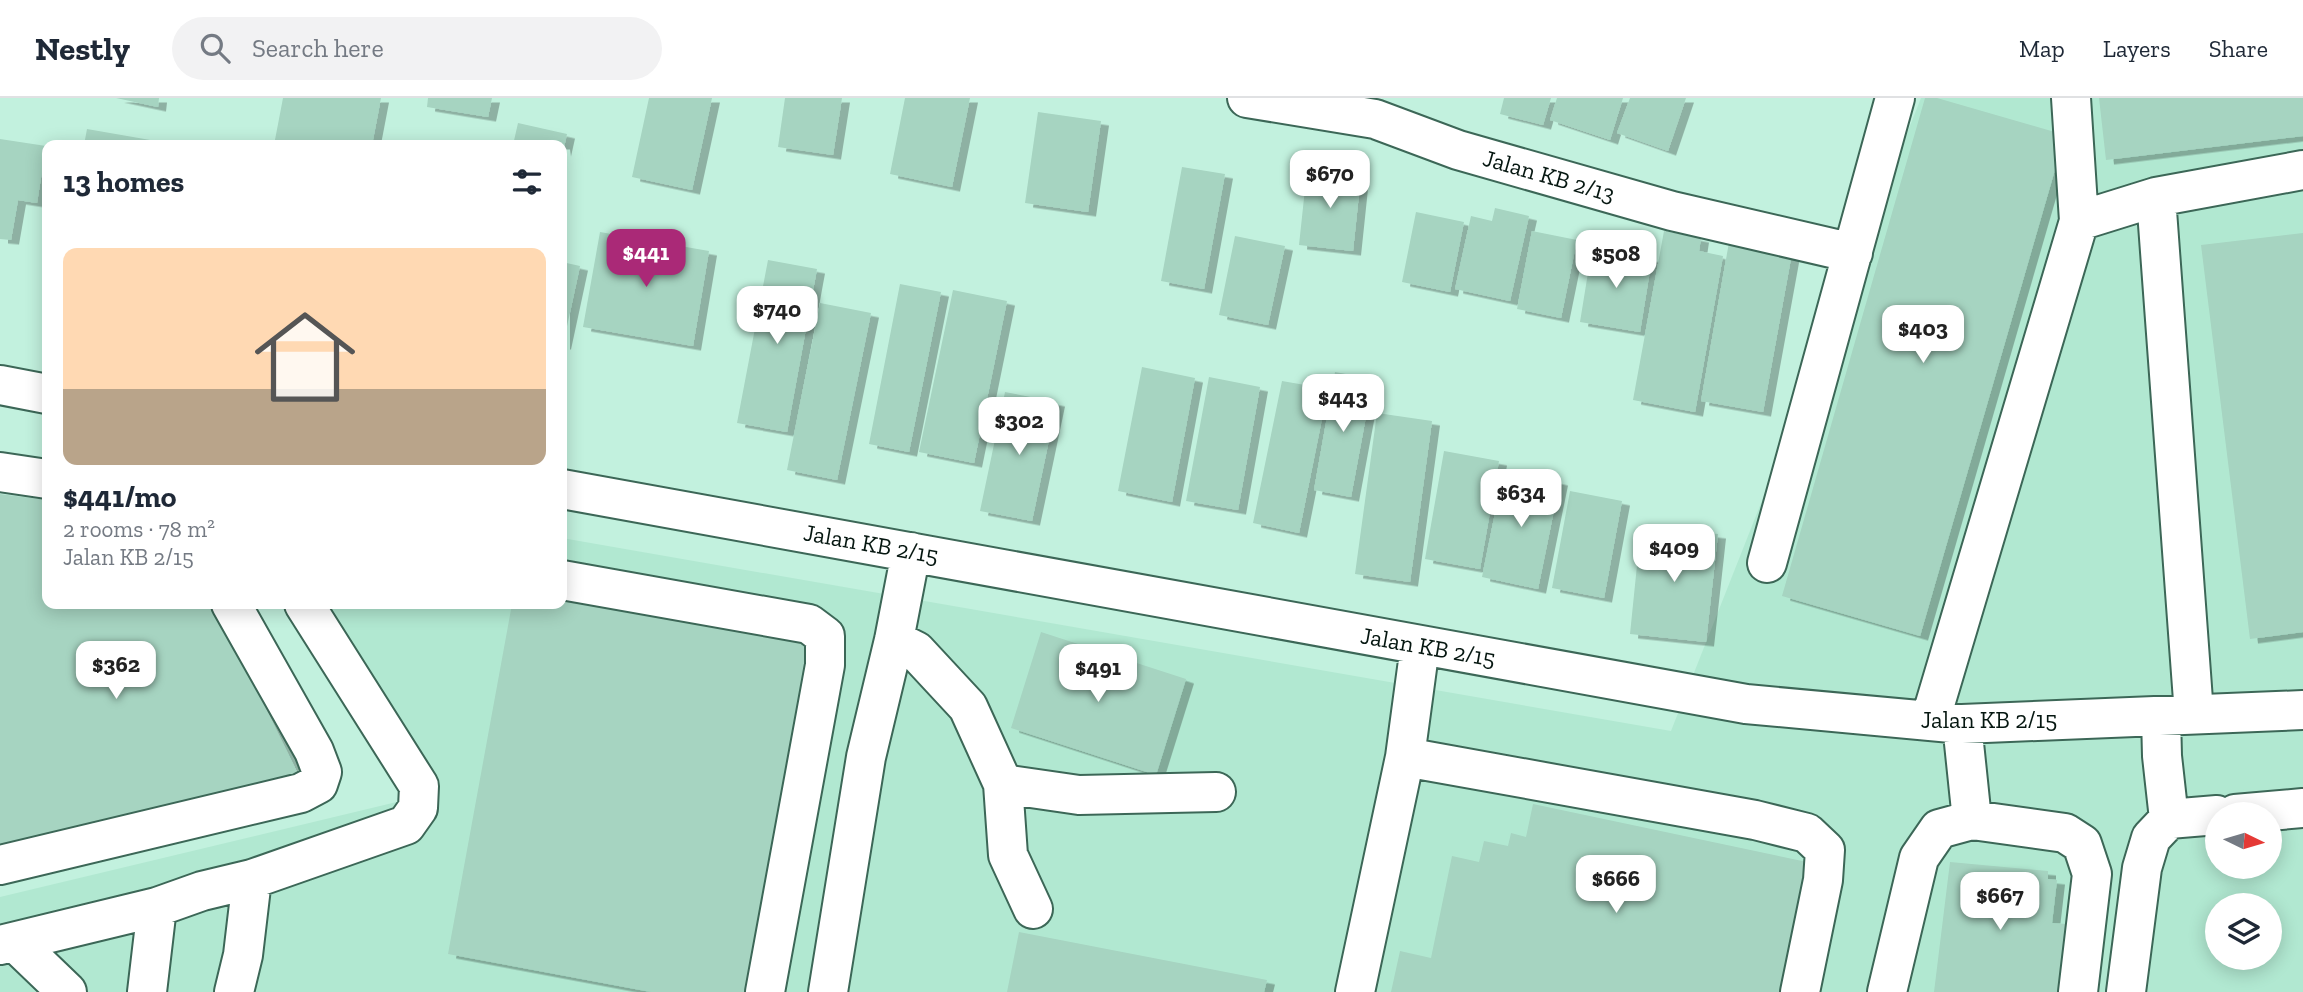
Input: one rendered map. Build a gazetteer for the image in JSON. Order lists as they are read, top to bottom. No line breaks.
{"streets":{"street":["Jalan KB 2/13","Jalan KB 2/15"]},"north":"right","page":{"header":"Nestly","search":"Search here","nav":["Map","Layers","Share"],"heading":"13 homes","price":["$670","$441","$508","$740","$403","$443","$302","$634","$409","$362","$491","$666","$667"],"list":[{"name":"$441/mo","note":"2 rooms · 78 m² · Jalan KB 2/15"}]}}
